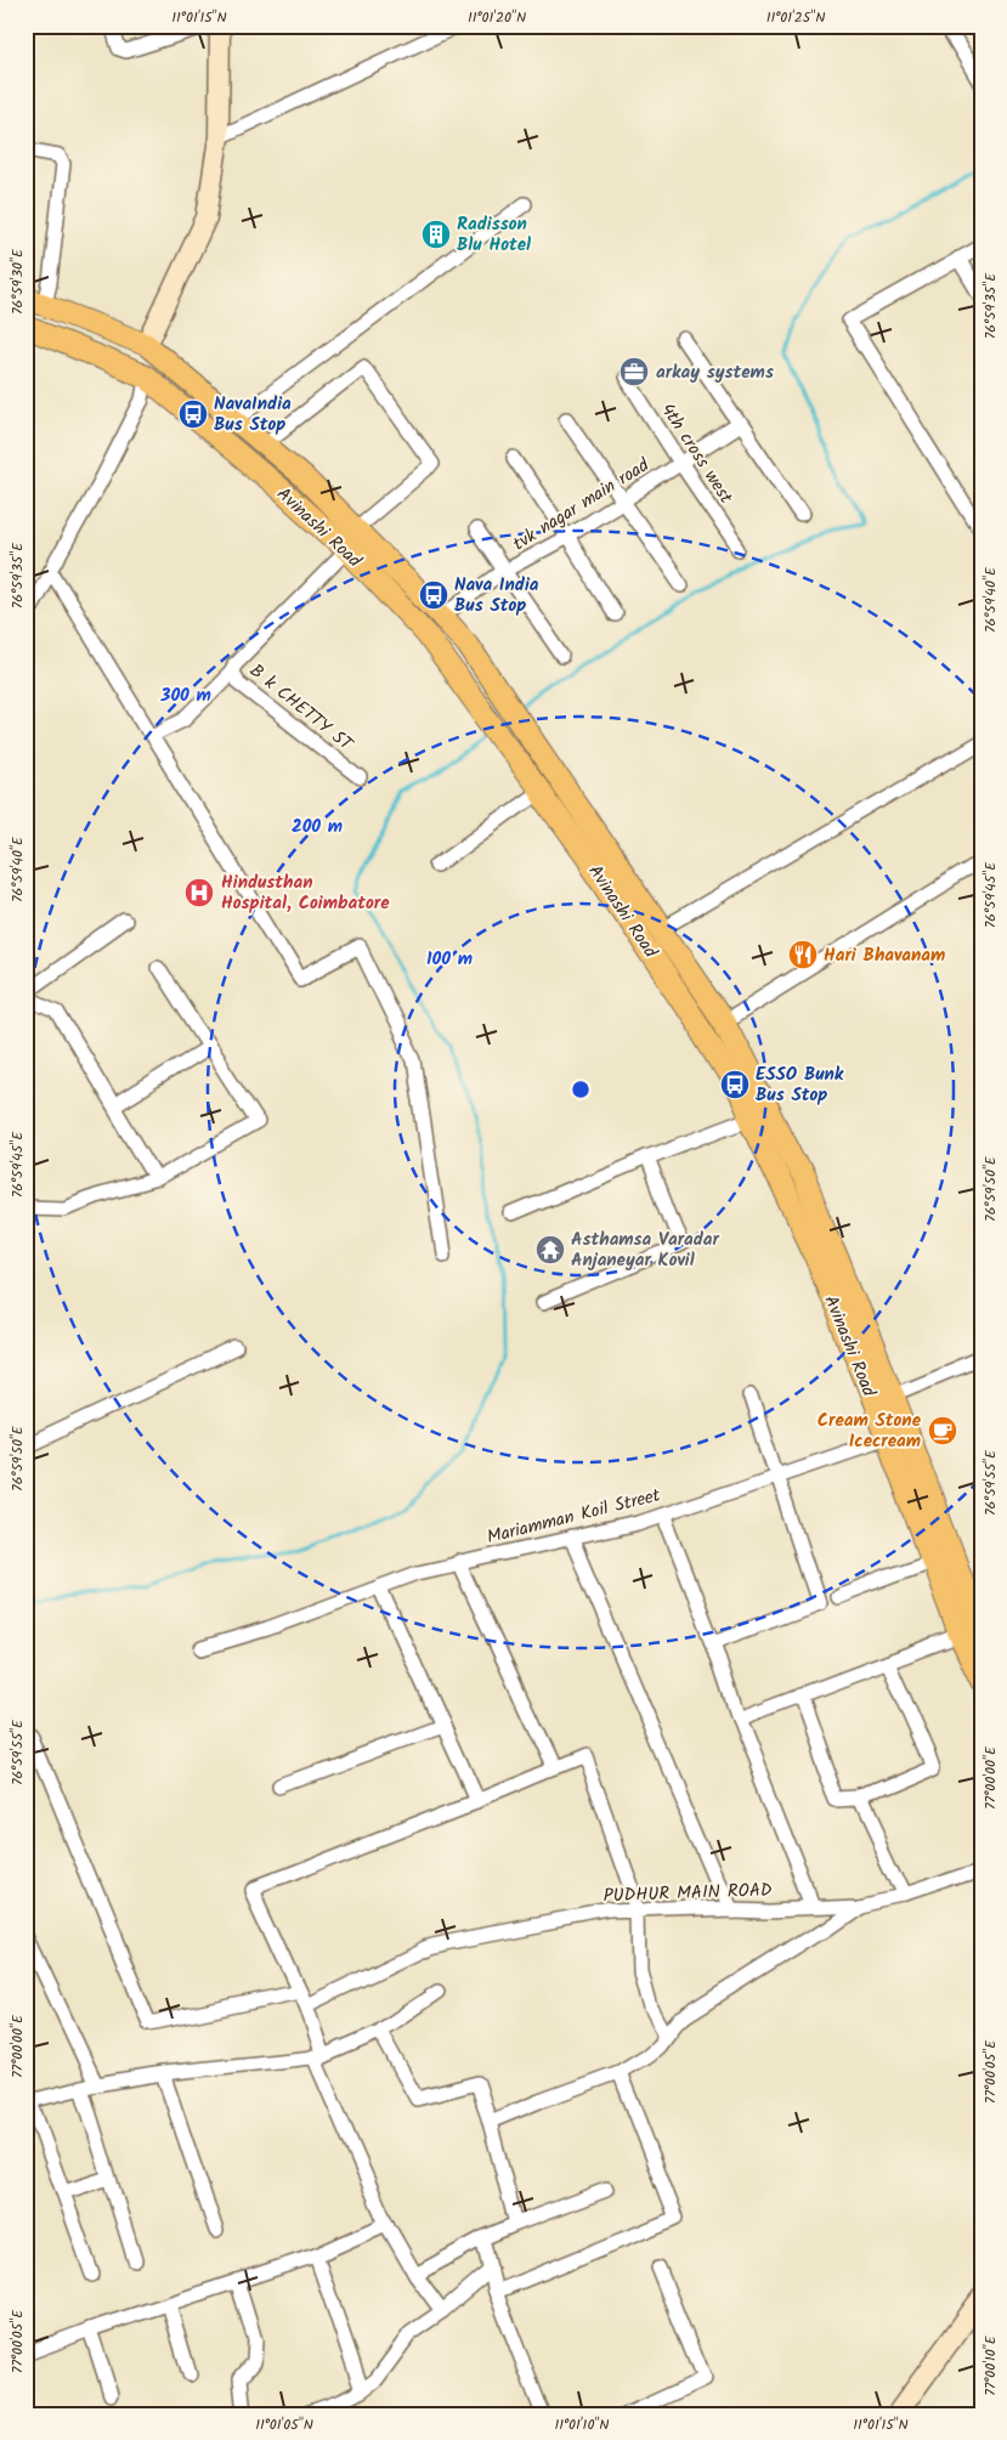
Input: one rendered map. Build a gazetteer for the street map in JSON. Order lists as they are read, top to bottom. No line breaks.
{"streets":{"main road":["Avinashi Road"],"street":["4th cross west","tvk nagar main road","B k CHETTY ST","Mariamman Koil Street","PUDHUR MAIN ROAD"]},"crossings":[["4th cross west","tvk nagar main road"],["tvk nagar main road","Avinashi Road"],["Avinashi Road","B k CHETTY ST"],["Avinashi Road","Mariamman Koil Street"]],"places":{"building":["Radisson Blu Hotel"],"office":["arkay systems"],"bus stop":["NavaIndia Bus Stop","Nava India Bus Stop","ESSO Bunk Bus Stop"],"hospital":["Hindusthan Hospital, Coimbatore"],"restaurant":["Hari Bhavanam"],"temple":["Asthamsa Varadar Anjaneyar Kovil"],"cafe":["Cream Stone Icecream"]},"coordinates":["11°01'15\"N","11°01'20\"N","11°01'25\"N","76°59'30\"E","76°59'35\"E","76°59'40\"E","76°59'45\"E","76°59'50\"E","76°59'55\"E","77°00'00\"E","77°00'05\"E","77°00'10\"E","11°01'05\"N","11°01'10\"N"],"rings":["300 m","200 m","100 m"]}
